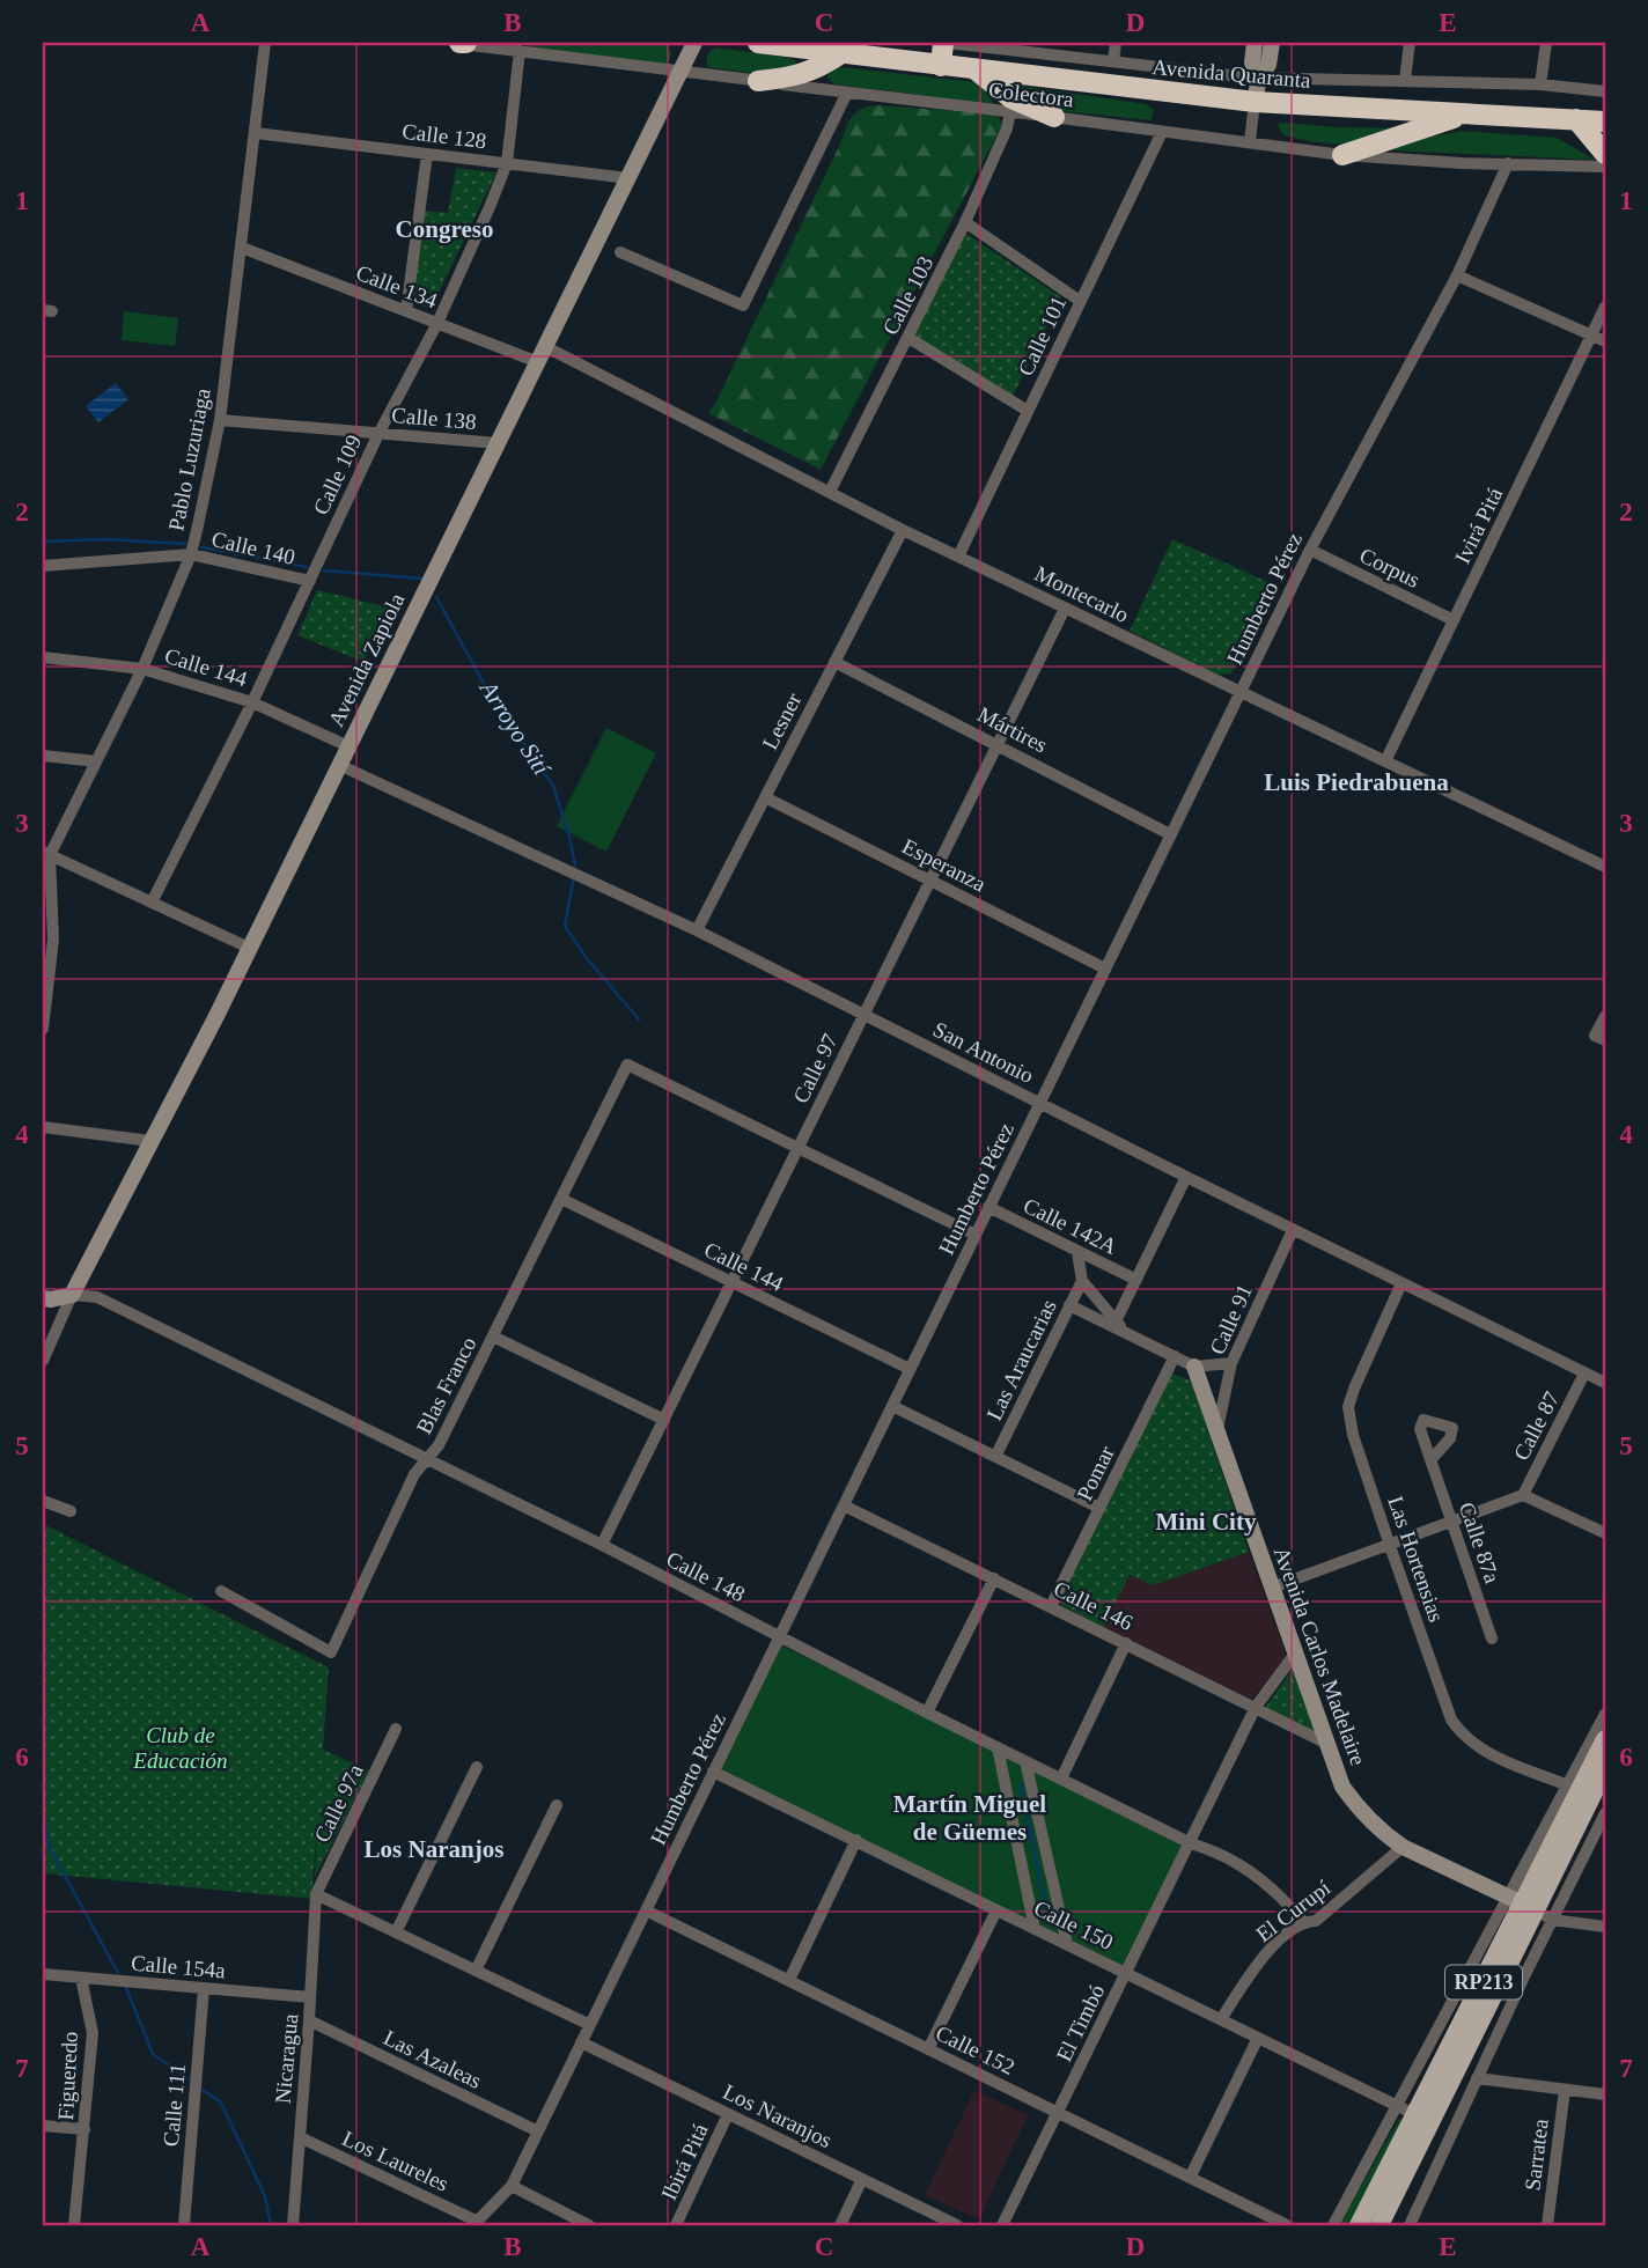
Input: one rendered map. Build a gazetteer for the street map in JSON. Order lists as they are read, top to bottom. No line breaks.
{"streets":{"highway":["Avenida Quaranta"],"main road":["Avenida Zapiola","Avenida Carlos Madelaire","RP213"],"street":["Colectora","Calle 128","Calle 134","Calle 103","Calle 101","Calle 138","Pablo Luzuriaga","Calle 109","Ivirá Pitá","Calle 140","Corpus","Montecarlo","Humberto Pérez","Calle 144","Lesner","Mártires","Esperanza","San Antonio","Calle 97","Calle 142A","Calle 91","Las Araucarias","Blas Franco","Calle 87","Pomar","Calle 87a","Las Hortensias","Calle 148","Calle 146","Calle 97a","El Curupí","Calle 150","Calle 154a","El Timbó","Calle 152","Nicaragua","Las Azaleas","Figueredo","Calle 111","Los Naranjos","Sarratea","Los Laureles","Ibirá Pitá"]},"crossings":[["Colectora","Calle 103"],["Colectora","Calle 101"],["Colectora","Calle 109"],["Colectora","Humberto Pérez"],["Colectora","Avenida Zapiola"],["Calle 128","Pablo Luzuriaga"],["Calle 128","Calle 109"],["Calle 128","Avenida Zapiola"],["Calle 134","Pablo Luzuriaga"],["Calle 134","Calle 109"],["Calle 134","Montecarlo"],["Calle 134","Avenida Zapiola"],["Calle 103","Montecarlo"],["Calle 101","Montecarlo"],["Calle 138","Pablo Luzuriaga"],["Calle 138","Calle 109"],["Calle 138","Avenida Zapiola"],["Pablo Luzuriaga","Calle 140"],["Pablo Luzuriaga","Calle 144"],["Calle 109","Calle 140"],["Calle 109","Calle 144"],["Ivirá Pitá","Corpus"],["Ivirá Pitá","Montecarlo"],["Corpus","Humberto Pérez"],["Montecarlo","Humberto Pérez"],["Montecarlo","Avenida Zapiola"],["Montecarlo","Lesner"],["Montecarlo","Calle 97"],["Humberto Pérez","Calle 144"],["Humberto Pérez","Mártires"],["Humberto Pérez","Esperanza"],["Humberto Pérez","San Antonio"],["Humberto Pérez","Calle 142A"],["Humberto Pérez","Calle 148"],["Humberto Pérez","Calle 146"],["Humberto Pérez","Calle 150"],["Humberto Pérez","Calle 152"],["Humberto Pérez","Las Azaleas"],["Humberto Pérez","Los Naranjos"],["Humberto Pérez","Los Laureles"],["Avenida Zapiola","Calle 144"],["Avenida Zapiola","San Antonio"],["Avenida Zapiola","Calle 148"],["Calle 144","Calle 97"],["Calle 144","Blas Franco"],["Lesner","Mártires"],["Lesner","Esperanza"],["Lesner","San Antonio"],["Mártires","Calle 97"],["Esperanza","Calle 97"],["San Antonio","Calle 97"],["San Antonio","Calle 91"],["San Antonio","Calle 87"],["San Antonio","Las Hortensias"],["Calle 97","Blas Franco"],["Calle 97","Calle 148"],["Calle 91","Avenida Carlos Madelaire"],["Blas Franco","Calle 148"],["Pomar","Calle 146"],["Calle 148","El Curupí"],["Calle 148","El Timbó"],["Calle 146","Avenida Carlos Madelaire"],["Calle 146","El Timbó"],["Avenida Carlos Madelaire","El Curupí"],["Avenida Carlos Madelaire","RP213"],["Calle 97a","Nicaragua"],["El Curupí","Calle 150"],["Calle 150","RP213"],["Calle 150","El Timbó"],["Calle 154a","Nicaragua"],["Calle 154a","Figueredo"],["Calle 154a","Calle 111"],["El Timbó","Calle 152"],["Nicaragua","Las Azaleas"],["Nicaragua","Los Laureles"],["Los Naranjos","Ibirá Pitá"]],"districts":["Congreso","Luis Piedrabuena","Mini City","Martín Miguel de Güemes","Los Naranjos"],"water":["Arroyo Sití"],"parks":["Club de Educación"],"grid":{"columns":["A","B","C","D","E"],"rows":["1","2","3","4","5","6","7"]}}
